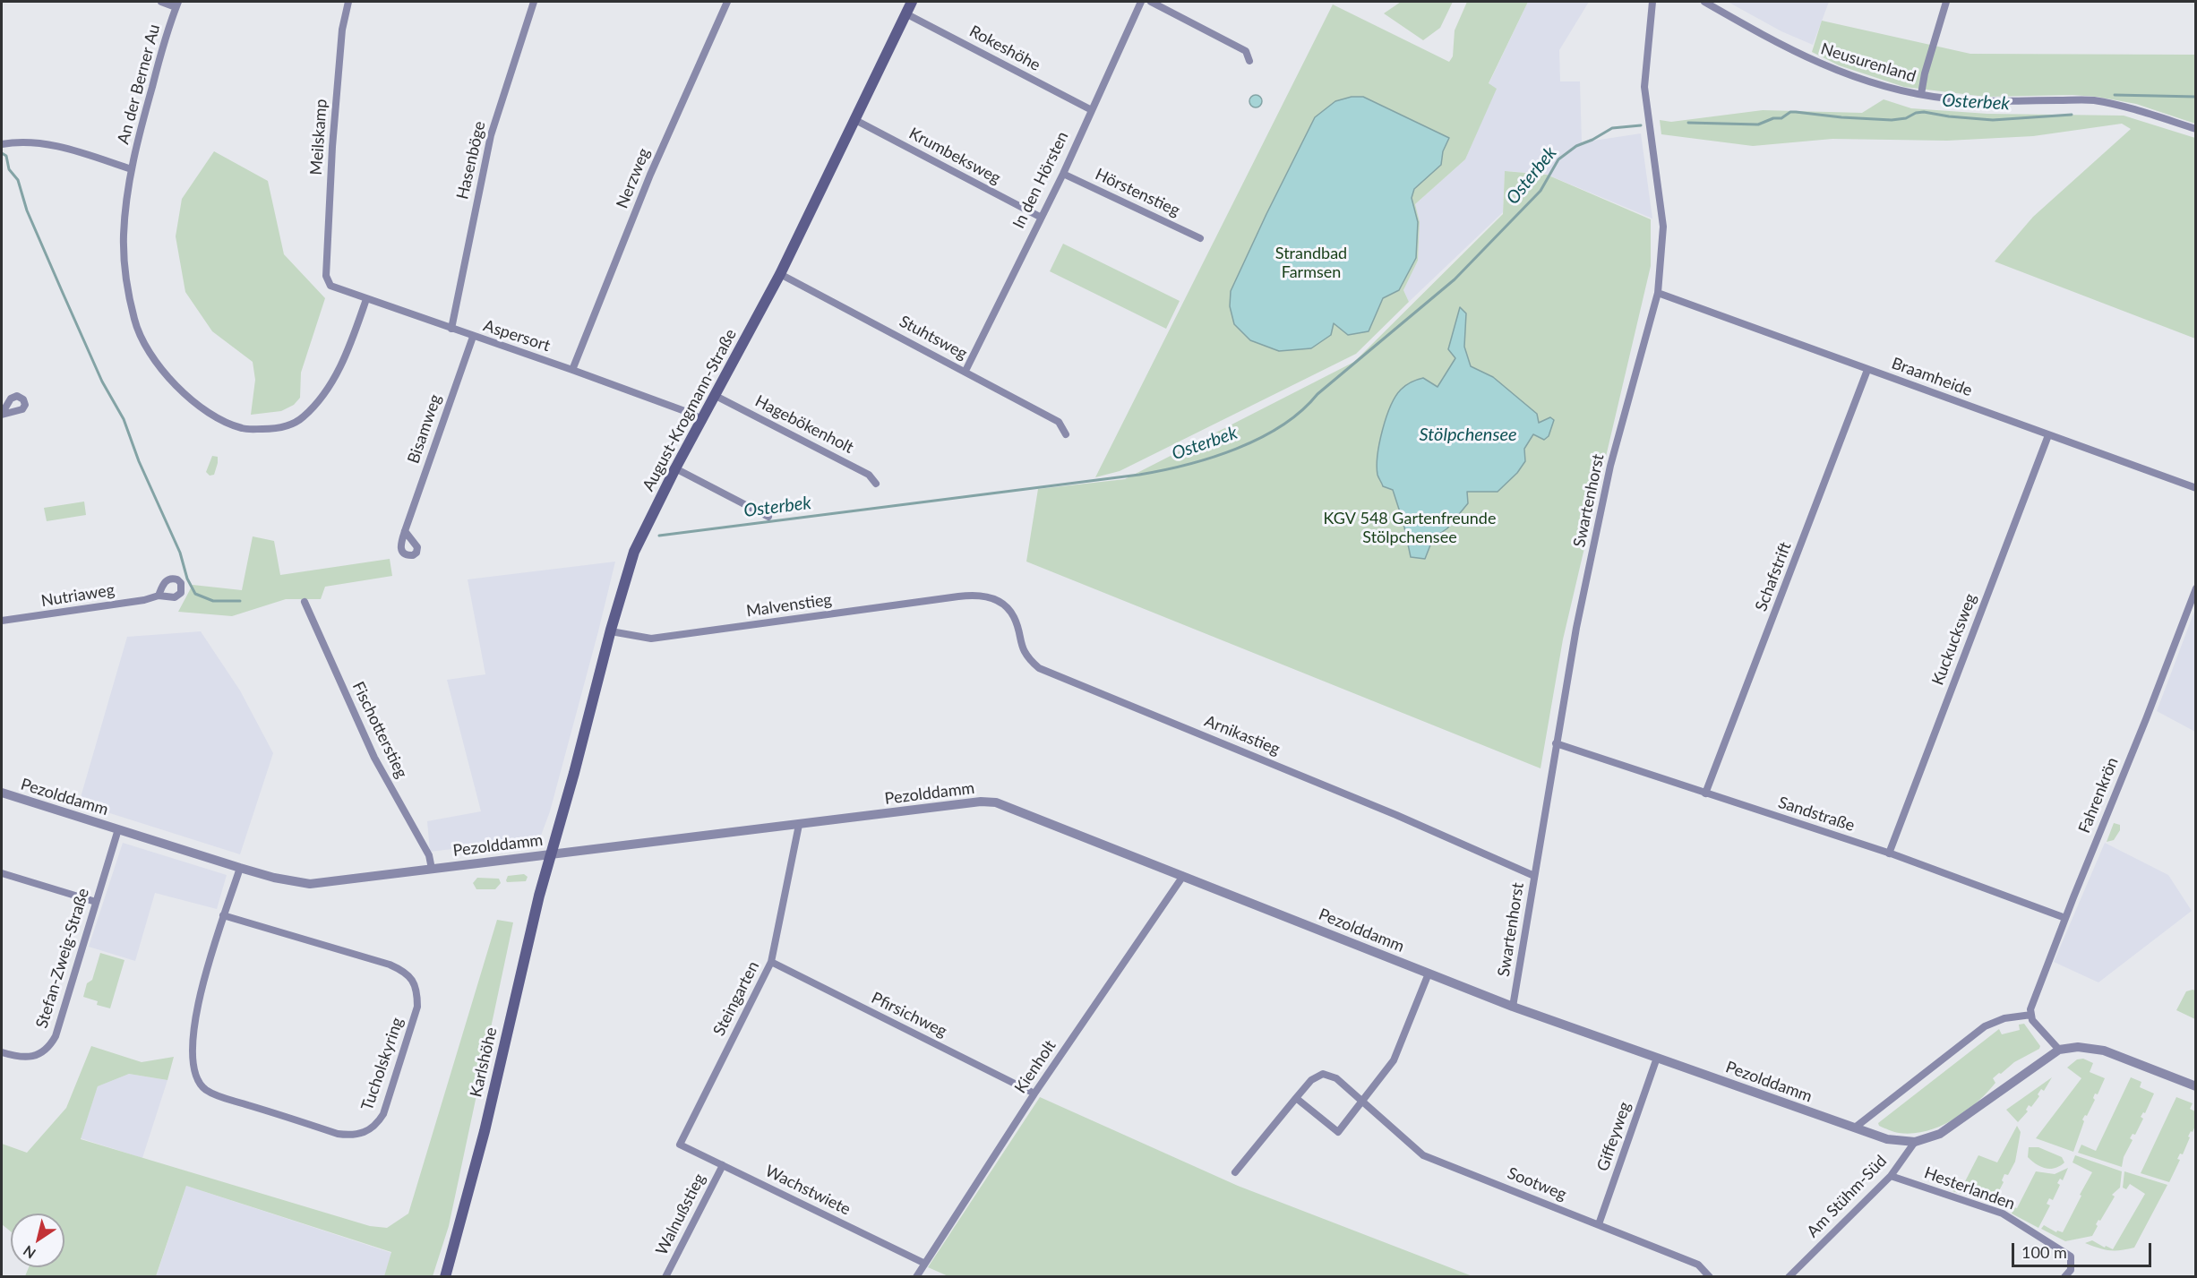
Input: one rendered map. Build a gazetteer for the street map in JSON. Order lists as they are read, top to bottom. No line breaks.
{"streets":{"main road":["August-Krogmann-Straße","Karlshöhe"],"street":["Rokeshöhe","Neusurenland","An der Berner Au","Meilskamp","Krumbeksweg","Hasenböge","Nerzweg","In den Hörsten","Hörstenstieg","Aspersort","Stuhtsweg","Braamheide","Hagebökenholt","Bisamweg","Swartenhorst","Schafstrift","Nutriaweg","Malvenstieg","Kuckucksweg","Fischotterstieg","Arnikastieg","Pezolddamm","Fahrenkrön","Sandstraße","Stefan-Zweig-Straße","Steingarten","Pfirsichweg","Tucholskyring","Kienholt","Giffeyweg","Sootweg","Hesterlanden","Wachstwiete","Am Stühm-Süd","Walnußstieg"]},"crossings":[["Rokeshöhe","In den Hörsten"],["Rokeshöhe","August-Krogmann-Straße"],["An der Berner Au","Aspersort"],["Meilskamp","Aspersort"],["Krumbeksweg","In den Hörsten"],["Krumbeksweg","August-Krogmann-Straße"],["Hasenböge","Aspersort"],["Nerzweg","Aspersort"],["In den Hörsten","Hörstenstieg"],["In den Hörsten","Stuhtsweg"],["Aspersort","August-Krogmann-Straße"],["Aspersort","Bisamweg"],["Stuhtsweg","August-Krogmann-Straße"],["Braamheide","Swartenhorst"],["Braamheide","Schafstrift"],["Braamheide","Kuckucksweg"],["August-Krogmann-Straße","Hagebökenholt"],["August-Krogmann-Straße","Malvenstieg"],["August-Krogmann-Straße","Pezolddamm"],["August-Krogmann-Straße","Karlshöhe"],["Swartenhorst","Arnikastieg"],["Swartenhorst","Pezolddamm"],["Swartenhorst","Sandstraße"],["Schafstrift","Sandstraße"],["Malvenstieg","Arnikastieg"],["Kuckucksweg","Sandstraße"],["Fischotterstieg","Pezolddamm"],["Pezolddamm","Stefan-Zweig-Straße"],["Pezolddamm","Steingarten"],["Pezolddamm","Karlshöhe"],["Pezolddamm","Tucholskyring"],["Pezolddamm","Kienholt"],["Pezolddamm","Giffeyweg"],["Pezolddamm","Am Stühm-Süd"],["Fahrenkrön","Sandstraße"],["Steingarten","Pfirsichweg"],["Steingarten","Wachstwiete"],["Pfirsichweg","Kienholt"],["Kienholt","Wachstwiete"],["Giffeyweg","Sootweg"],["Hesterlanden","Am Stühm-Süd"],["Wachstwiete","Walnußstieg"]],"water":["Osterbek","Stölpchensee"],"parks":["Strandbad Farmsen","KGV 548 Gartenfreunde Stölpchensee"],"scale_bar":"100 m","north":"bottom left"}
